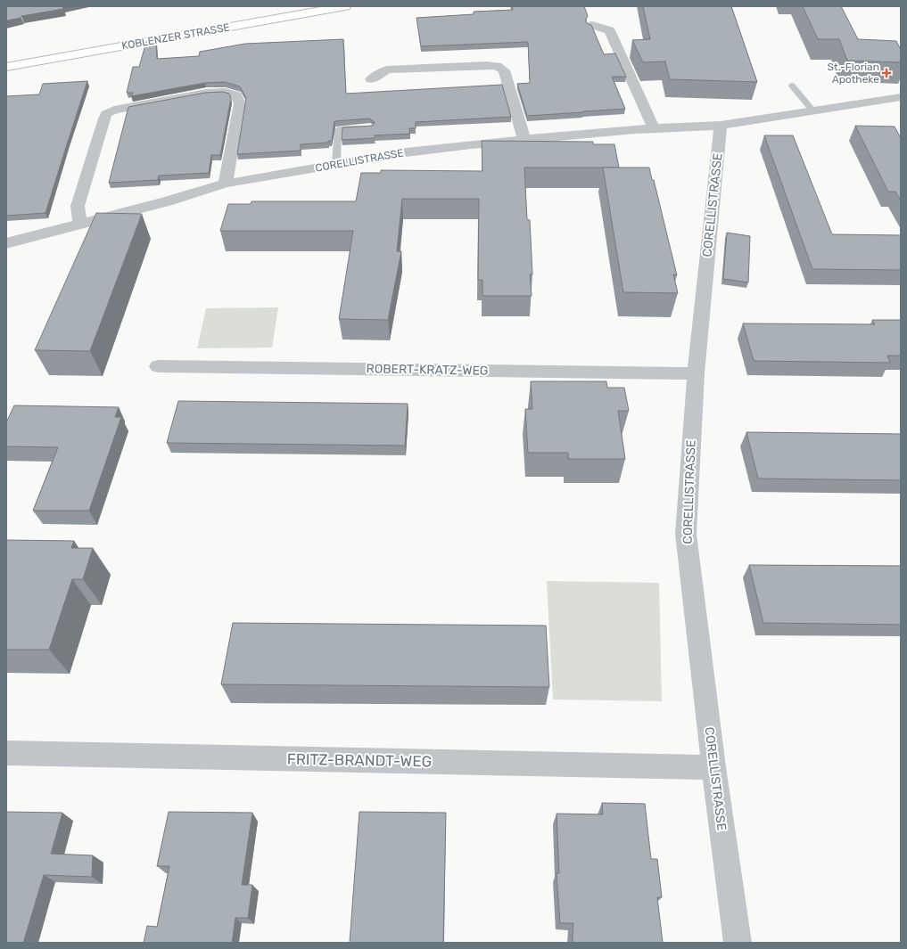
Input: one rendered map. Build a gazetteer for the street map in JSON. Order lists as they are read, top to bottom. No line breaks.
{"streets":{"main road":["KOBLENZER STRASSE"],"street":["CORELLISTRASSE","ROBERT-KRATZ-WEG","FRITZ-BRANDT-WEG"]},"crossings":[["CORELLISTRASSE","ROBERT-KRATZ-WEG"],["CORELLISTRASSE","FRITZ-BRANDT-WEG"]],"places":{"health":["St.-Florian Apotheke"]}}
